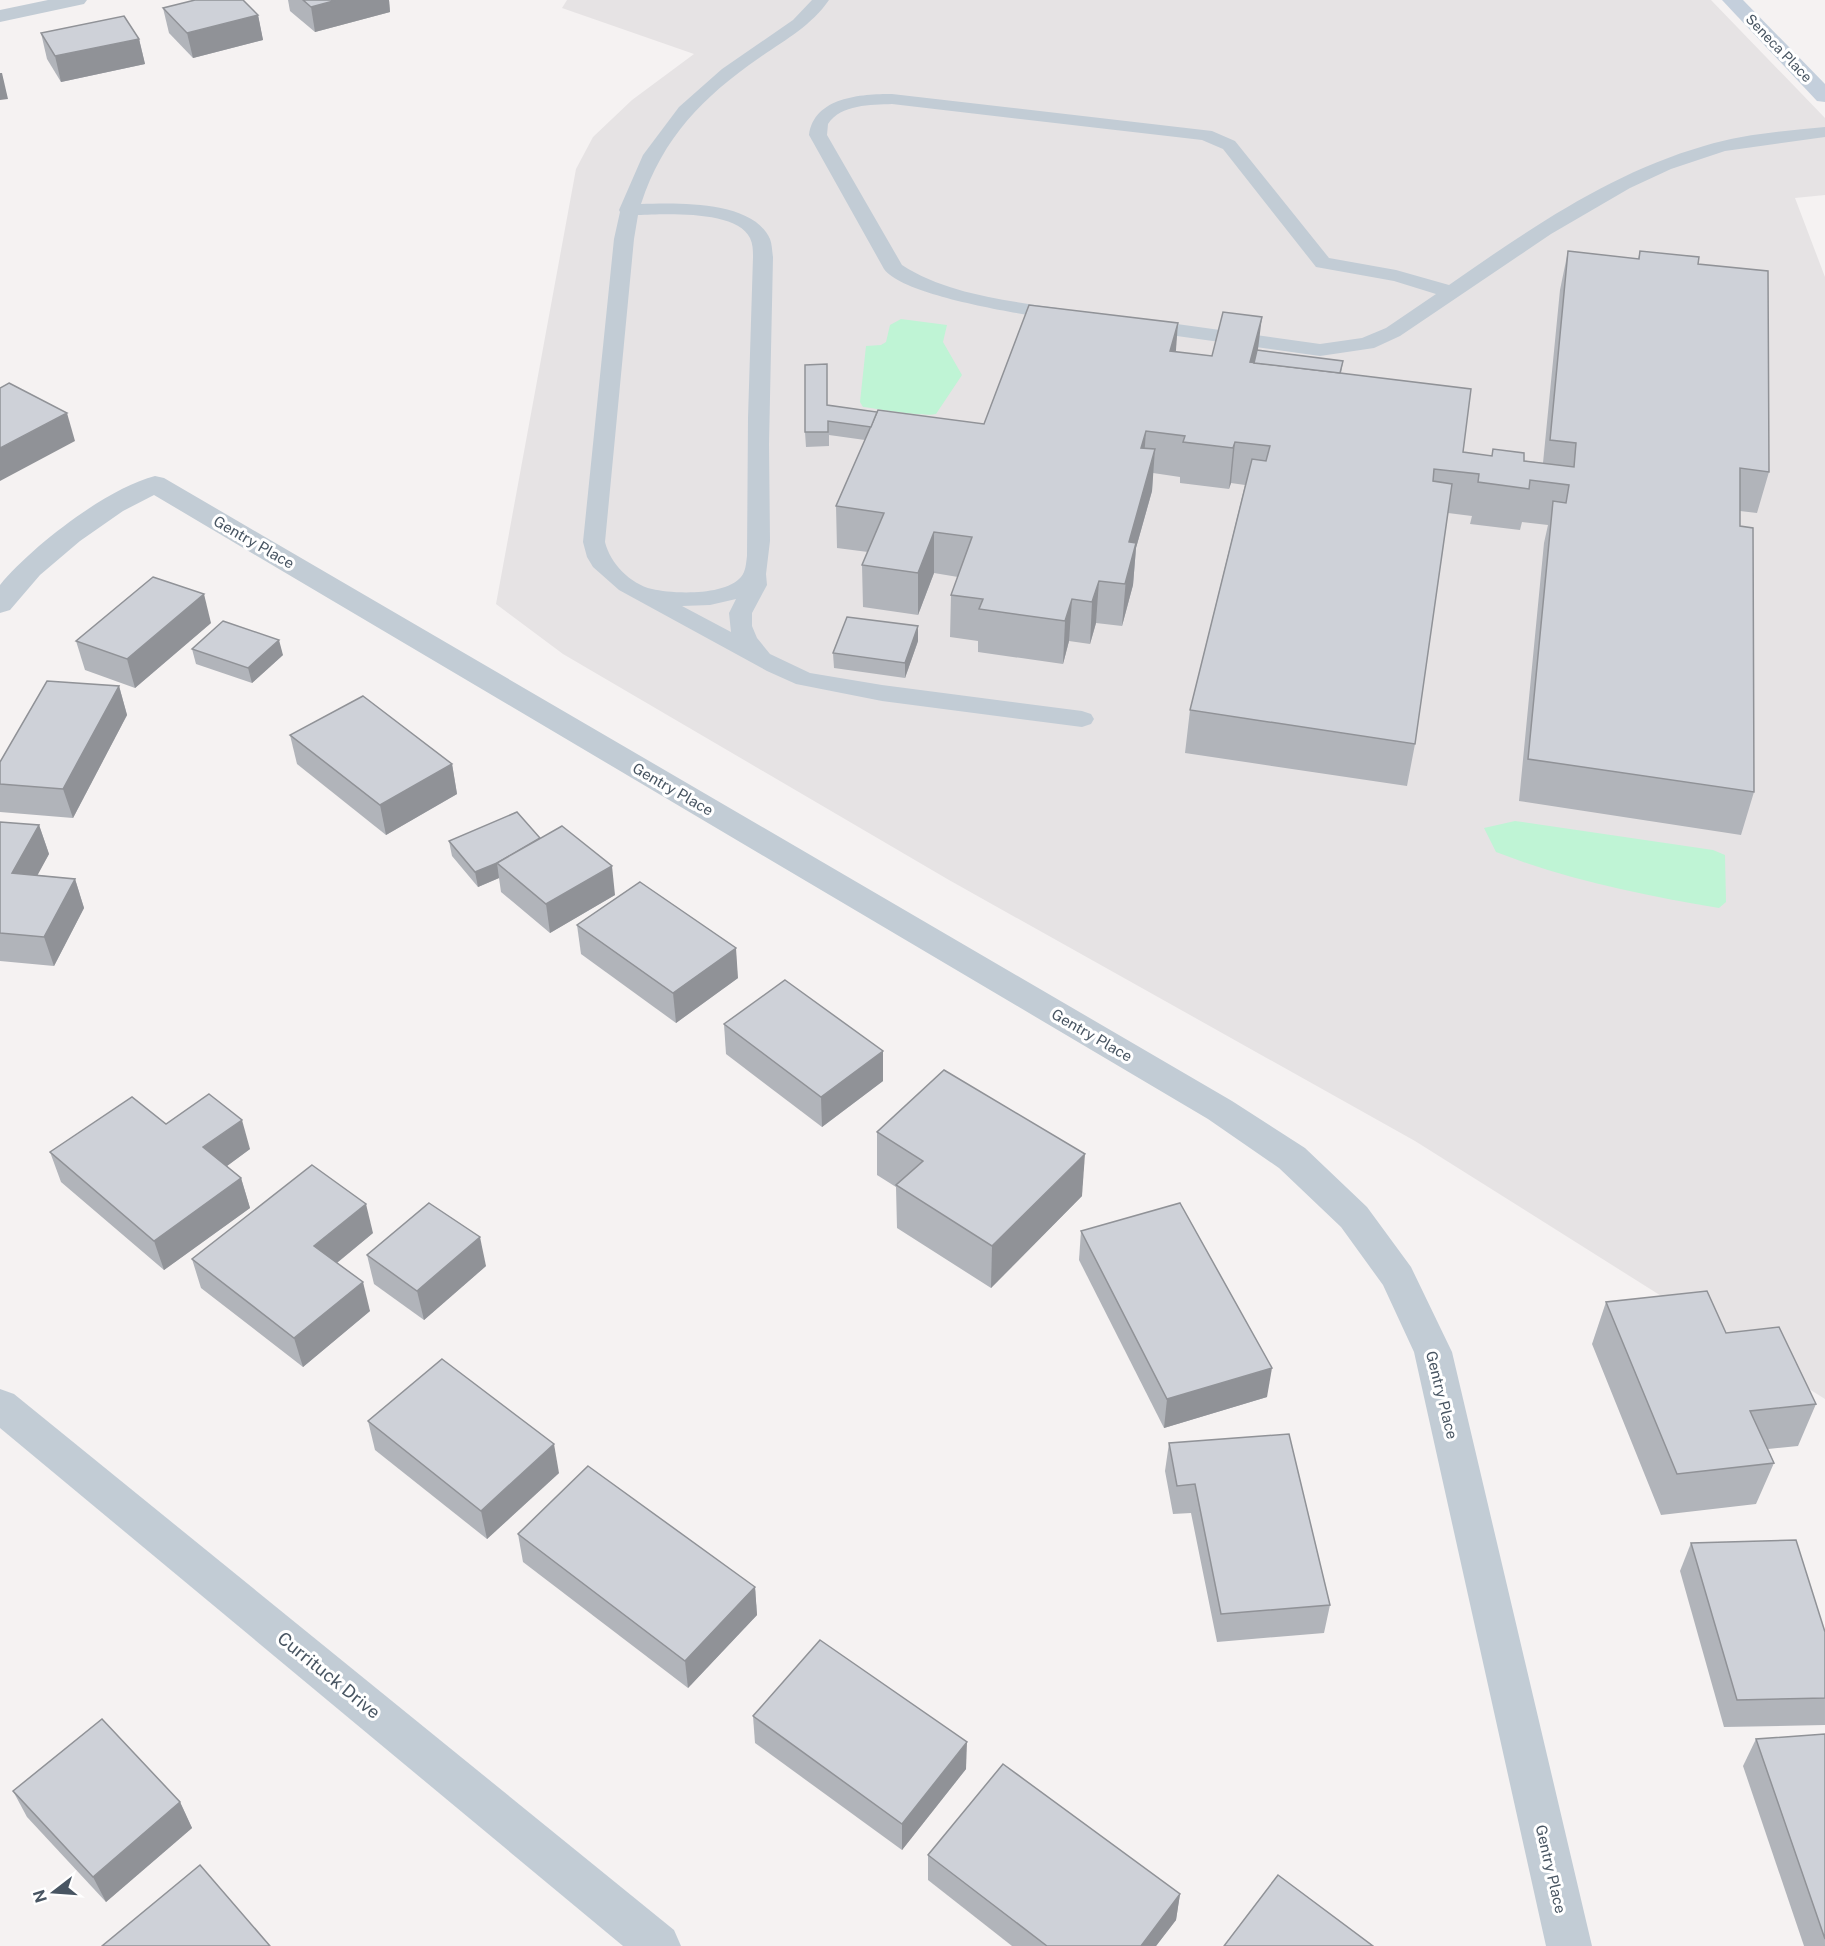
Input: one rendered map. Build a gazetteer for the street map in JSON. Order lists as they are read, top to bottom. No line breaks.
{"streets":{"street":["Seneca Place","Gentry Place","Currituck Drive"]},"north":"left"}
